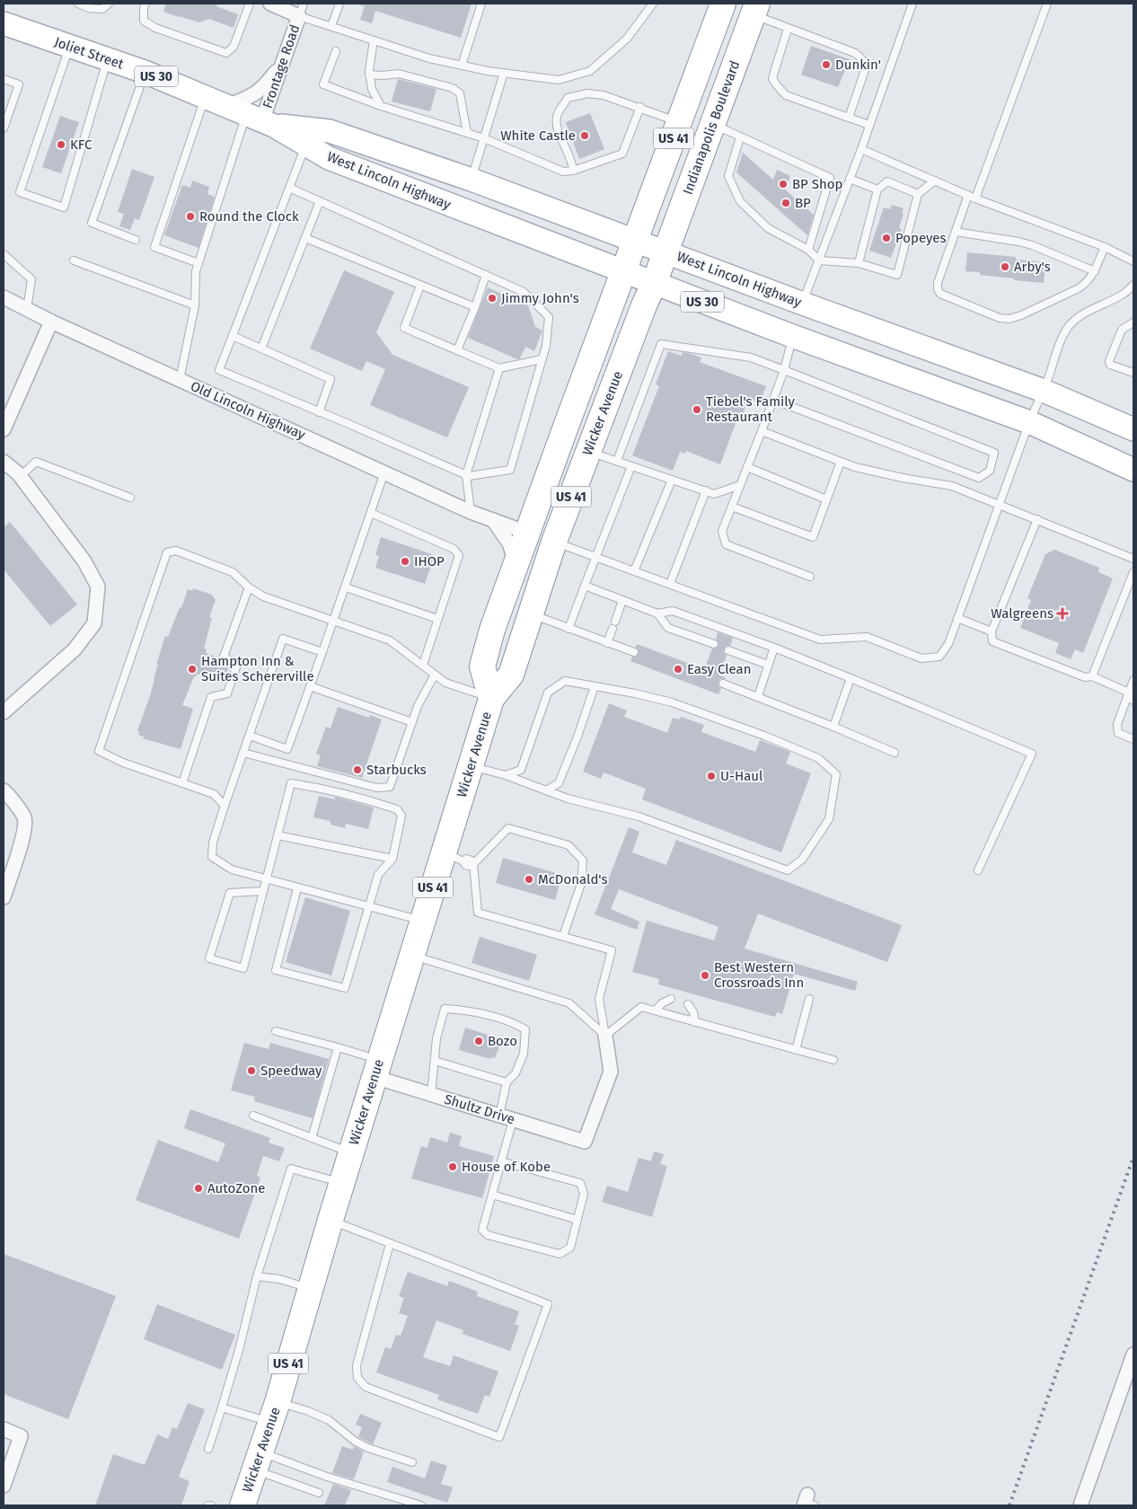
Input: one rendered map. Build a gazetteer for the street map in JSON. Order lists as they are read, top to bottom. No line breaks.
{"streets":{"highway":["Indianapolis Boulevard","US 41","Wicker Avenue"],"main road":["Joliet Street","US 30","West Lincoln Highway"],"street":["Frontage Road","Old Lincoln Highway","Shultz Drive"]},"crossings":[["Joliet Street","Frontage Road"],["Joliet Street","West Lincoln Highway"],["Frontage Road","West Lincoln Highway"],["Indianapolis Boulevard","West Lincoln Highway"],["Indianapolis Boulevard","Wicker Avenue"],["US 41","West Lincoln Highway"],["US 41","Wicker Avenue"],["West Lincoln Highway","Wicker Avenue"],["Old Lincoln Highway","Wicker Avenue"],["Wicker Avenue","Shultz Drive"]],"places":{"other":["Dunkin'","White Castle","KFC","BP Shop","BP","Round the Clock","Popeyes","Arby's","Jimmy John's","Tiebel's Family Restaurant","IHOP","Hampton Inn & Suites Schererville","Easy Clean","Starbucks","U-Haul","McDonald's","Best Western Crossroads Inn","Bozo","Speedway","House of Kobe","AutoZone"],"health":["Walgreens"]}}
